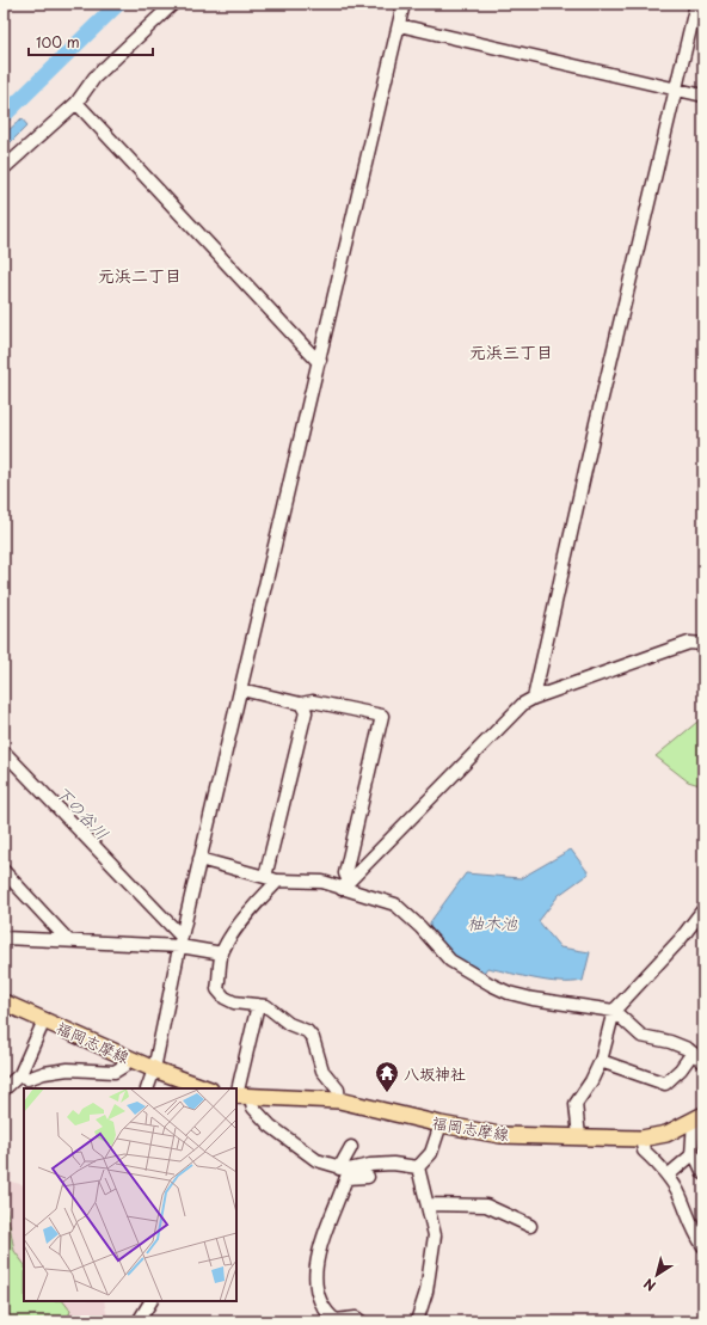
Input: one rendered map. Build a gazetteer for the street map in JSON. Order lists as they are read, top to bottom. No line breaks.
{"streets":{"main road":["福岡志摩線"]},"districts":["元浜二丁目","元浜三丁目"],"water":["下の谷川","柚木池"],"places":{"temple":["八坂神社"]},"scale_bar":"100 m","north":"bottom left"}
